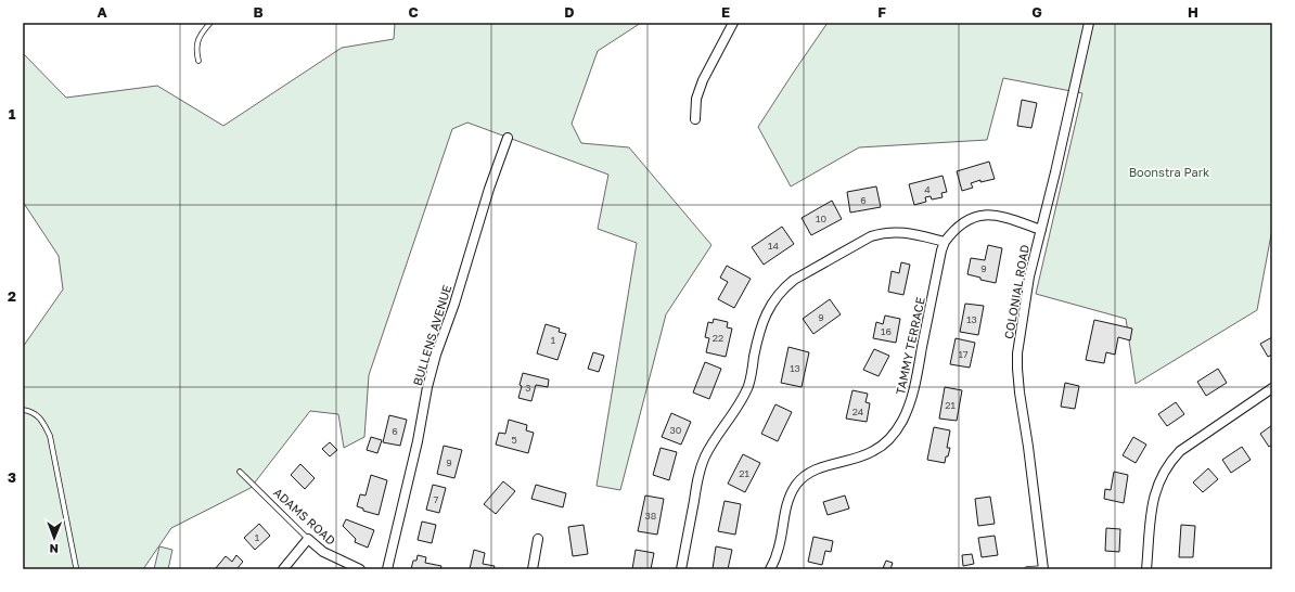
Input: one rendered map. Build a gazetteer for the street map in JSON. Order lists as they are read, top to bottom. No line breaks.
{"streets":{"street":["COLONIAL ROAD","BULLENS AVENUE","TAMMY TERRACE","ADAMS ROAD"]},"crossings":[["COLONIAL ROAD","TAMMY TERRACE"]],"parks":["Boonstra Park"],"house_numbers":["4","6","10","14","9","9","13","16","22","1","17","13","3","21","24","30","6","5","9","21","7","38","1"],"north":"bottom","grid":{"columns":["A","B","C","D","E","F","G","H"],"rows":["1","2","3"]}}
